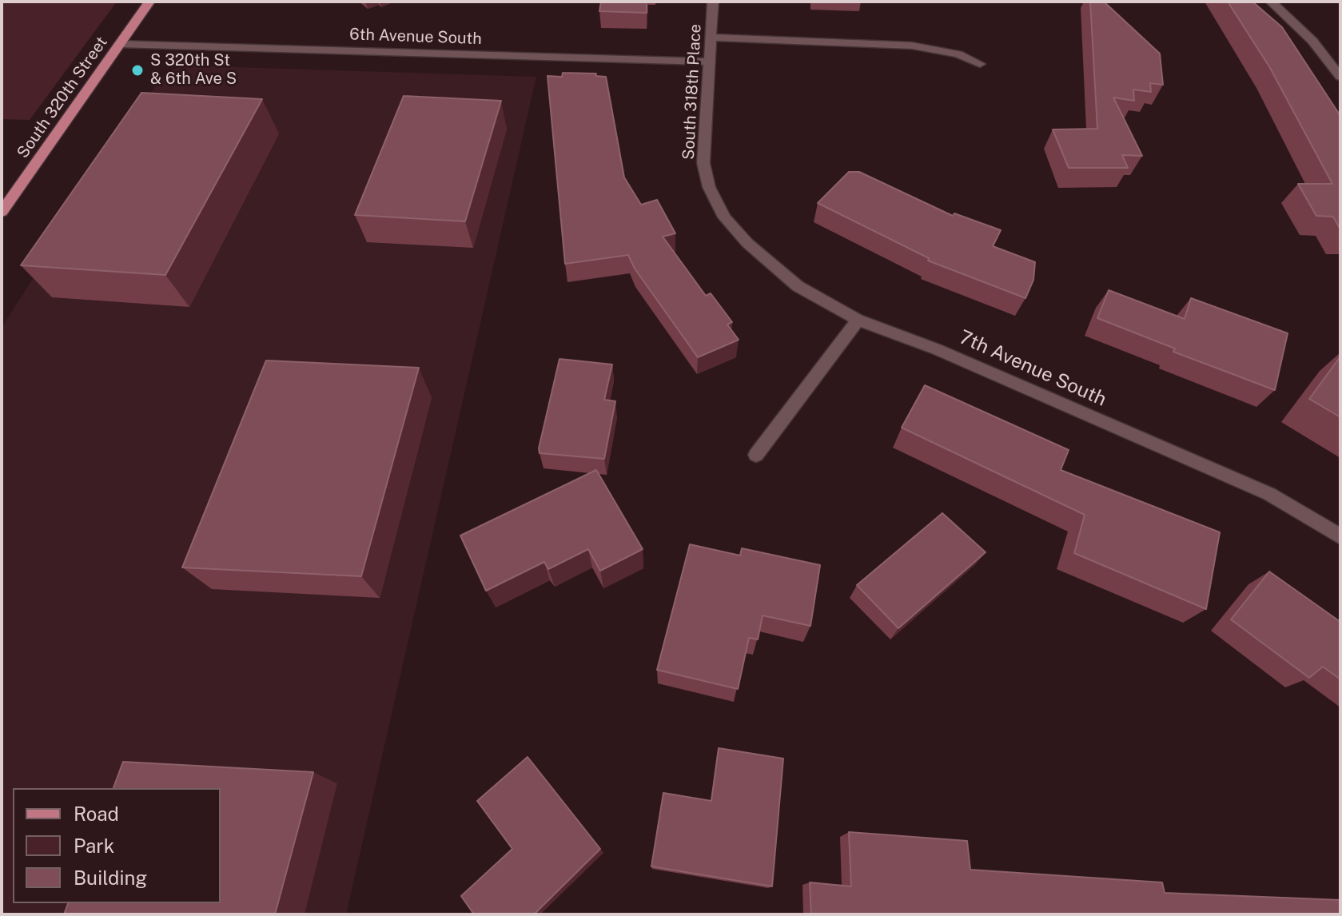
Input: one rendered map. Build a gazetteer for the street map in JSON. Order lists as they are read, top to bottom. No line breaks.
{"streets":{"main road":["South 320th Street"],"street":["6th Avenue South","South 318th Place","7th Avenue South"]},"crossings":[["6th Avenue South","South 318th Place"],["6th Avenue South","South 320th Street"],["South 318th Place","7th Avenue South"]],"places":["S 320th St & 6th Ave S"],"legend":["Road","Park","Building"]}
